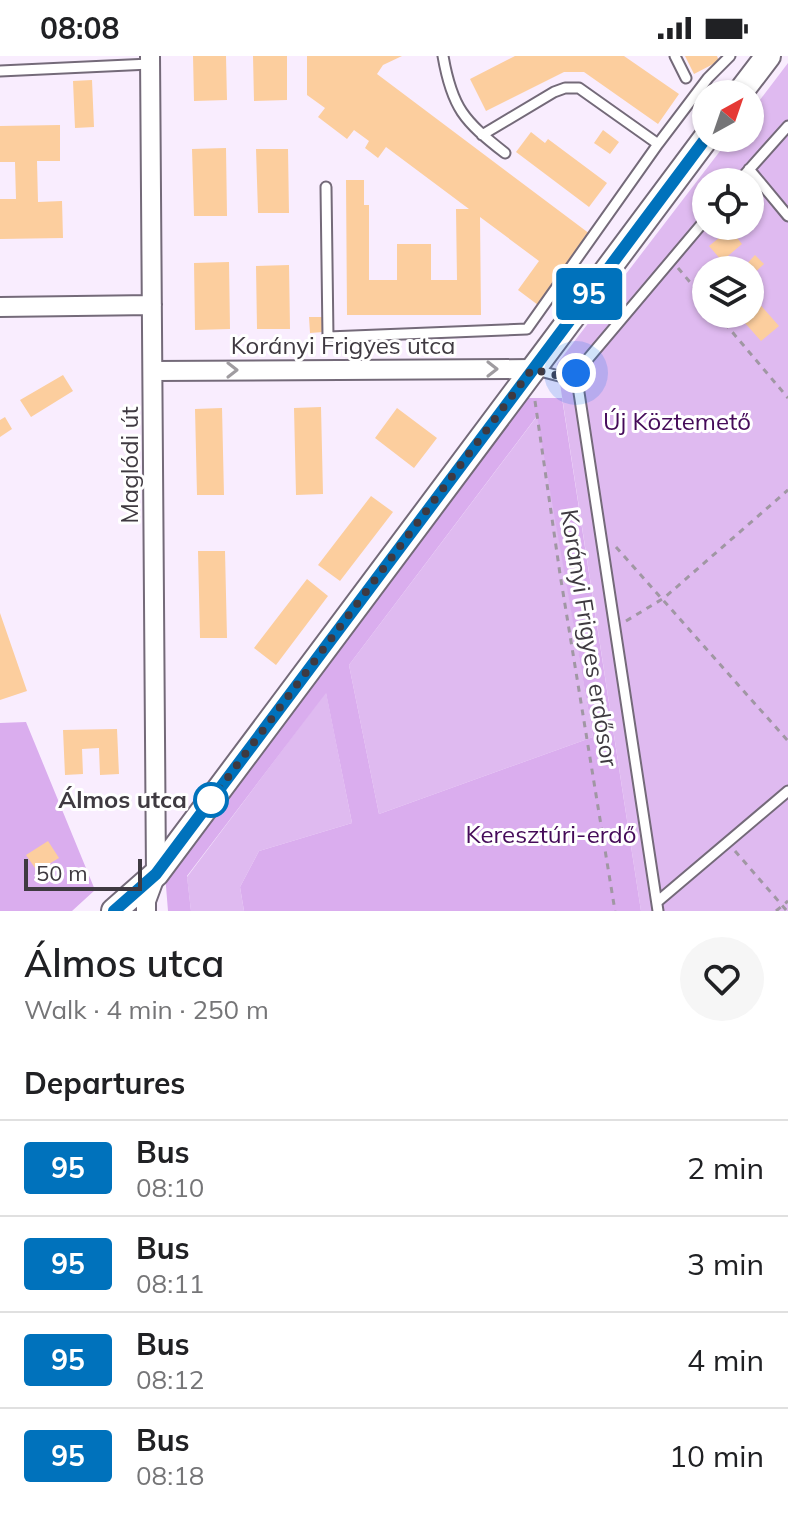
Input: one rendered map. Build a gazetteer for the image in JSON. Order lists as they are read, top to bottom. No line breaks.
{"streets":{"street":["Korányi Frigyes utca","Maglódi út"],"path":["Korányi Frigyes erdősor"]},"crossings":[["Korányi Frigyes utca","Maglódi út"],["Korányi Frigyes utca","Korányi Frigyes erdősor"]],"one_way":["Korányi Frigyes utca"],"parks":["Új Köztemető","Keresztúri-erdő"],"places":["Álmos utca"],"lines":["bus line 95"],"scale_bar":"50 m","north":"top right","page":{"status":"08:08","on_map":"95","scale":"50 m","heading":[["Álmos utca","Walk · 4 min · 250 m"],"Departures"],"list":[{"mark":"95","name":"Bus","note":"08:10","value":"2 min"},{"mark":"95","name":"Bus","note":"08:11","value":"3 min"},{"mark":"95","name":"Bus","note":"08:12","value":"4 min"},{"mark":"95","name":"Bus","note":"08:18","value":"10 min"}]}}
